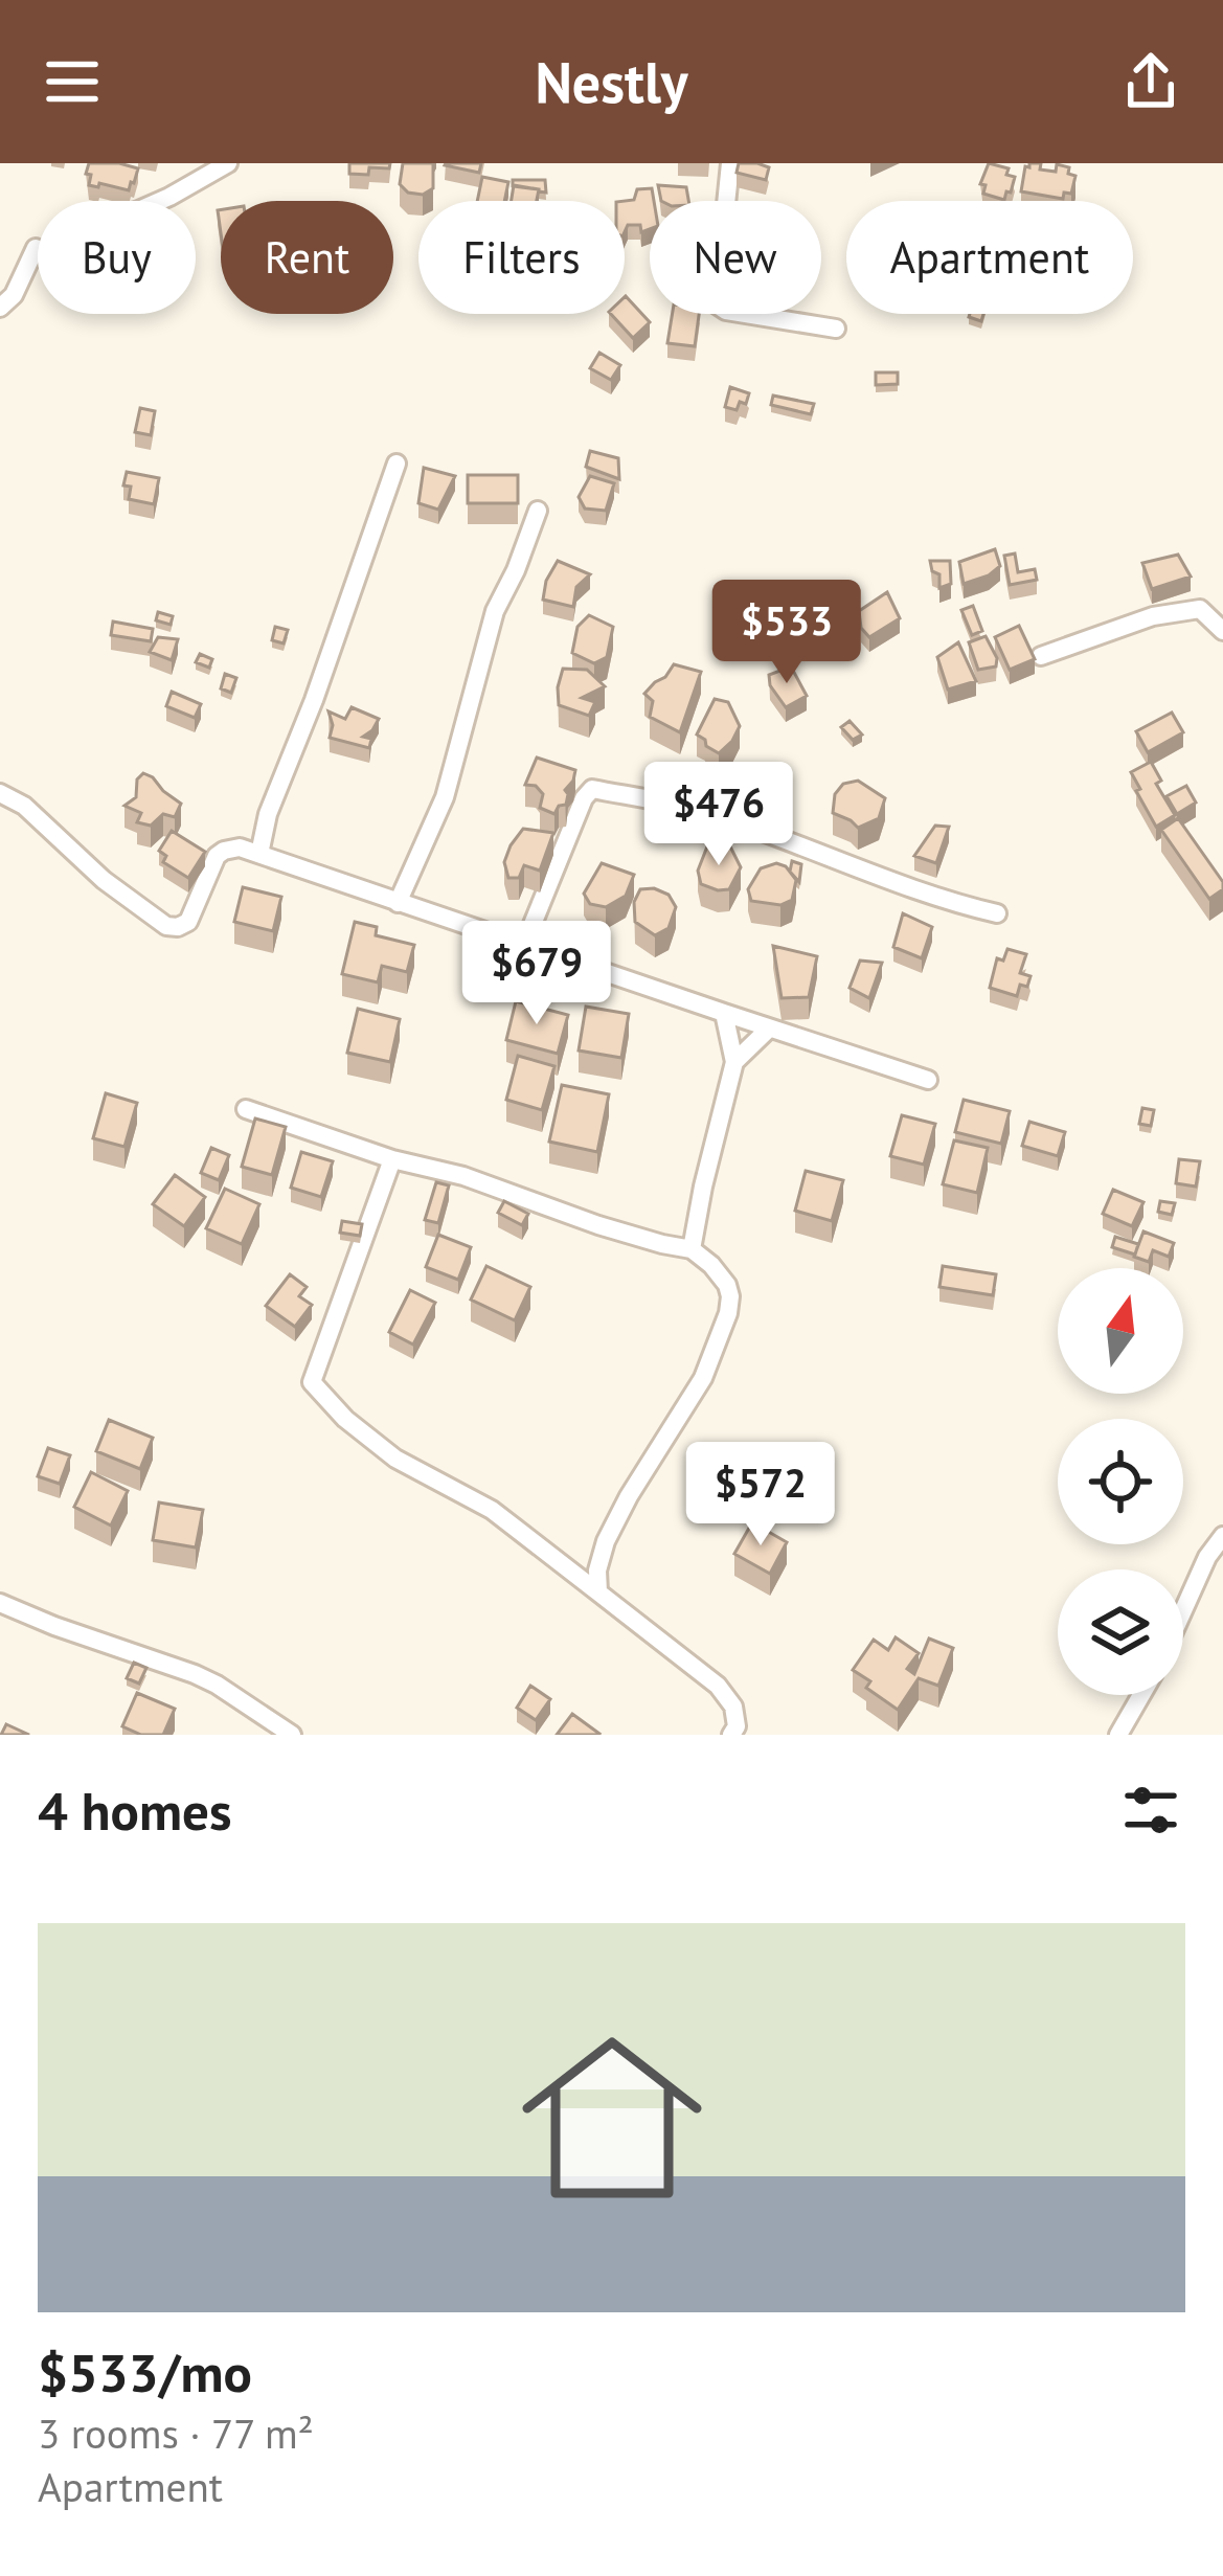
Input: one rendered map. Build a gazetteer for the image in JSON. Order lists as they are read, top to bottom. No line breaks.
{"north":"top","page":{"header":"Nestly","chip":["Buy","Rent","Filters","New","Apartment"],"price":["$533","$476","$679","$572"],"heading":"4 homes","list":[{"name":"$533/mo","note":"3 rooms · 77 m² · Apartment"}]}}
